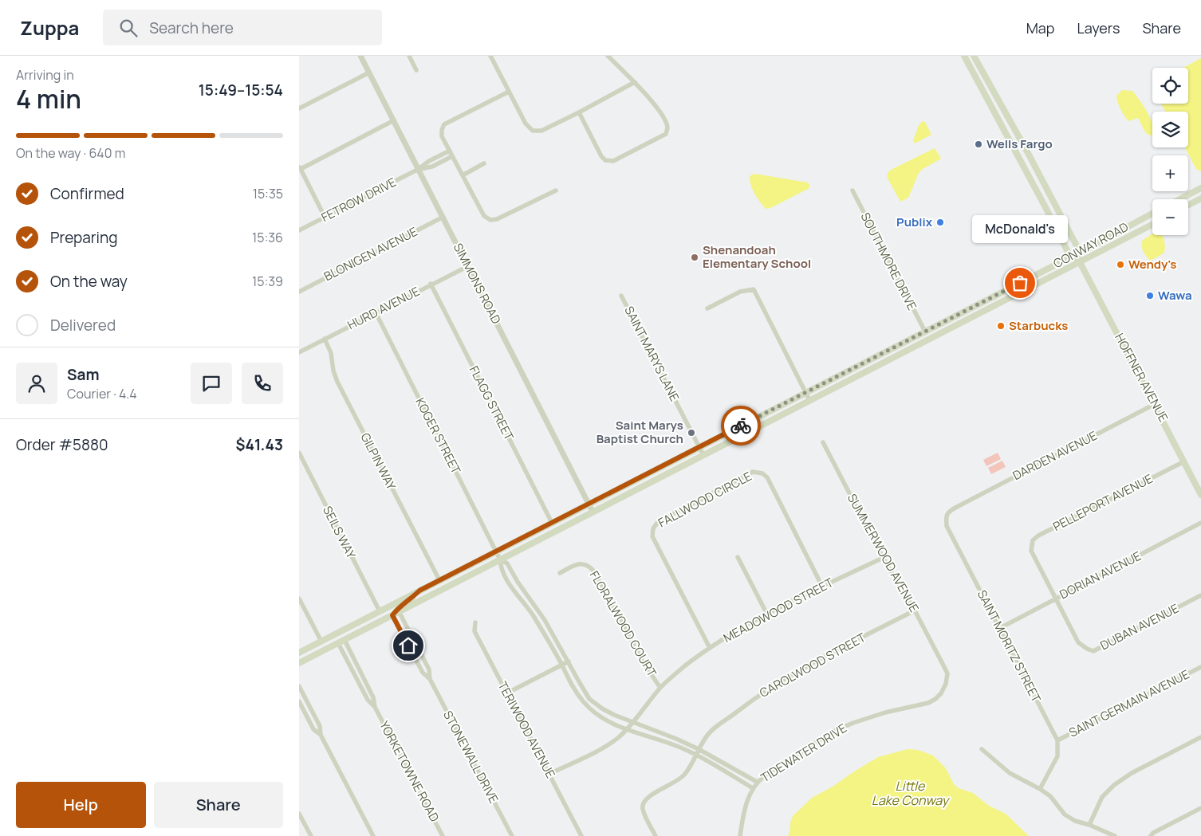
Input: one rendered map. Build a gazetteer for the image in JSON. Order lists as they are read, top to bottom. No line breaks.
{"streets":{"main road":["CONWAY ROAD","HOFFNER AVENUE"],"street":["FETROW DRIVE","BLONIGEN AVENUE","SOUTHMORE DRIVE","SIMMONS ROAD","HURD AVENUE","SAINT MARYS LANE","FLAGG STREET","KOGER STREET","DARDEN AVENUE","GILPIN WAY","FALLWOOD CIRCLE","PELLEPORT AVENUE","SEILS WAY","SUMMERWOOD AVENUE","DORIAN AVENUE","MEADOWOOD STREET","FLORALWOOD COURT","DUBAN AVENUE","SAINT MORITZ STREET","CAROLWOOD STREET","SAINT GERMAIN AVENUE","TERIWOOD AVENUE","TIDEWATER DRIVE","STONEWALL DRIVE","YORKETOWNE ROAD"]},"crossings":[["FETROW DRIVE","SIMMONS ROAD"],["CONWAY ROAD","SOUTHMORE DRIVE"],["CONWAY ROAD","SIMMONS ROAD"],["CONWAY ROAD","SAINT MARYS LANE"],["CONWAY ROAD","HOFFNER AVENUE"],["CONWAY ROAD","FLAGG STREET"],["CONWAY ROAD","KOGER STREET"],["CONWAY ROAD","GILPIN WAY"],["CONWAY ROAD","SEILS WAY"],["CONWAY ROAD","STONEWALL DRIVE"],["CONWAY ROAD","YORKETOWNE ROAD"],["BLONIGEN AVENUE","SIMMONS ROAD"],["SIMMONS ROAD","HURD AVENUE"],["HURD AVENUE","FLAGG STREET"],["HURD AVENUE","KOGER STREET"],["HURD AVENUE","GILPIN WAY"],["HOFFNER AVENUE","DARDEN AVENUE"],["HOFFNER AVENUE","PELLEPORT AVENUE"],["DARDEN AVENUE","SAINT MORITZ STREET"],["FALLWOOD CIRCLE","MEADOWOOD STREET"],["PELLEPORT AVENUE","DORIAN AVENUE"],["PELLEPORT AVENUE","DUBAN AVENUE"],["SUMMERWOOD AVENUE","MEADOWOOD STREET"],["SUMMERWOOD AVENUE","CAROLWOOD STREET"],["SUMMERWOOD AVENUE","TIDEWATER DRIVE"],["DORIAN AVENUE","DUBAN AVENUE"],["DORIAN AVENUE","SAINT MORITZ STREET"],["MEADOWOOD STREET","FLORALWOOD COURT"],["MEADOWOOD STREET","TERIWOOD AVENUE"],["SAINT MORITZ STREET","SAINT GERMAIN AVENUE"]],"water":["Little Lake Conway"],"places":["Wells Fargo","Publix","Shenandoah Elementary School","Wendy's","McDonald's","Wawa","Starbucks","Saint Marys Baptist Church"],"page":{"header":"Zuppa","search":"Search here","nav":["Map","Layers","Share"],"heading":["4 min","Arriving in","15:49–15:54"],"panel":["Sam","Courier · 4.4","Order #5880","$41.43"],"map_buttons":["+","−"],"bar":"On the way · 640 m","list":[["Confirmed","15:35"],["Preparing","15:36"],["On the way","15:39"],"Delivered"],"bubble":"McDonald's","buttons":["Help","Share"]}}
